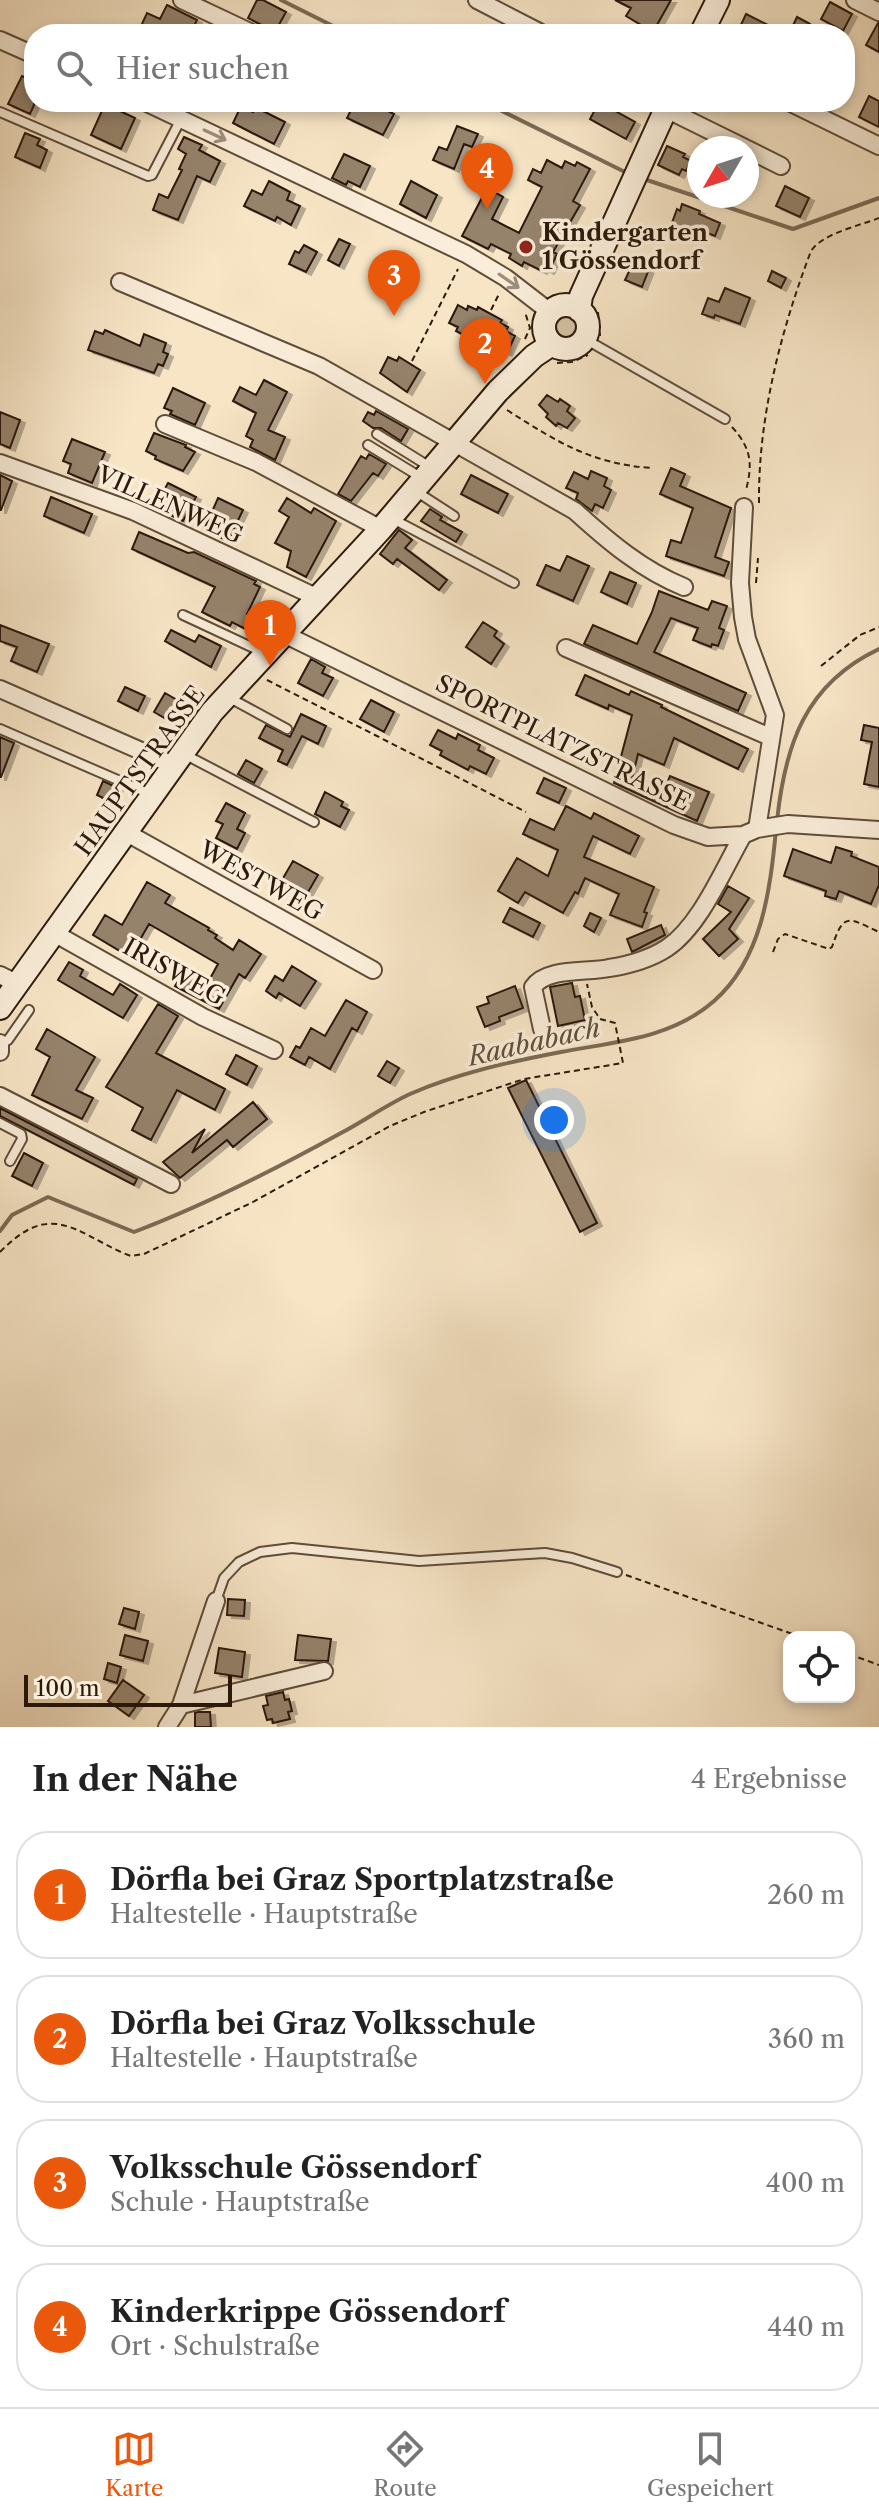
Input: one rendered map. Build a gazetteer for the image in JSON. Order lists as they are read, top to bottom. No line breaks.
{"streets":{"main road":["HAUPTSTRASSE"],"street":["VILLENWEG","SPORTPLATZSTRASSE","WESTWEG","IRISWEG"]},"crossings":[["VILLENWEG","HAUPTSTRASSE"],["SPORTPLATZSTRASSE","HAUPTSTRASSE"],["HAUPTSTRASSE","WESTWEG"],["HAUPTSTRASSE","IRISWEG"]],"water":["Raababach"],"places":["Kindergarten 1 Gössendorf"],"scale_bar":"100 m","north":"bottom left","page":{"search":"Hier suchen","pins":["4","3","2","1"],"scale":"100 m","heading":["In der Nähe","4 Ergebnisse"],"list":[{"mark":"1","name":"Dörfla bei Graz Sportplatzstraße","note":"Haltestelle · Hauptstraße","value":"260 m"},{"mark":"2","name":"Dörfla bei Graz Volksschule","note":"Haltestelle · Hauptstraße","value":"360 m"},{"mark":"3","name":"Volksschule Gössendorf","note":"Schule · Hauptstraße","value":"400 m"},{"mark":"4","name":"Kinderkrippe Gössendorf","note":"Ort · Schulstraße","value":"440 m"}],"nav":["Karte","Route","Gespeichert"]}}
